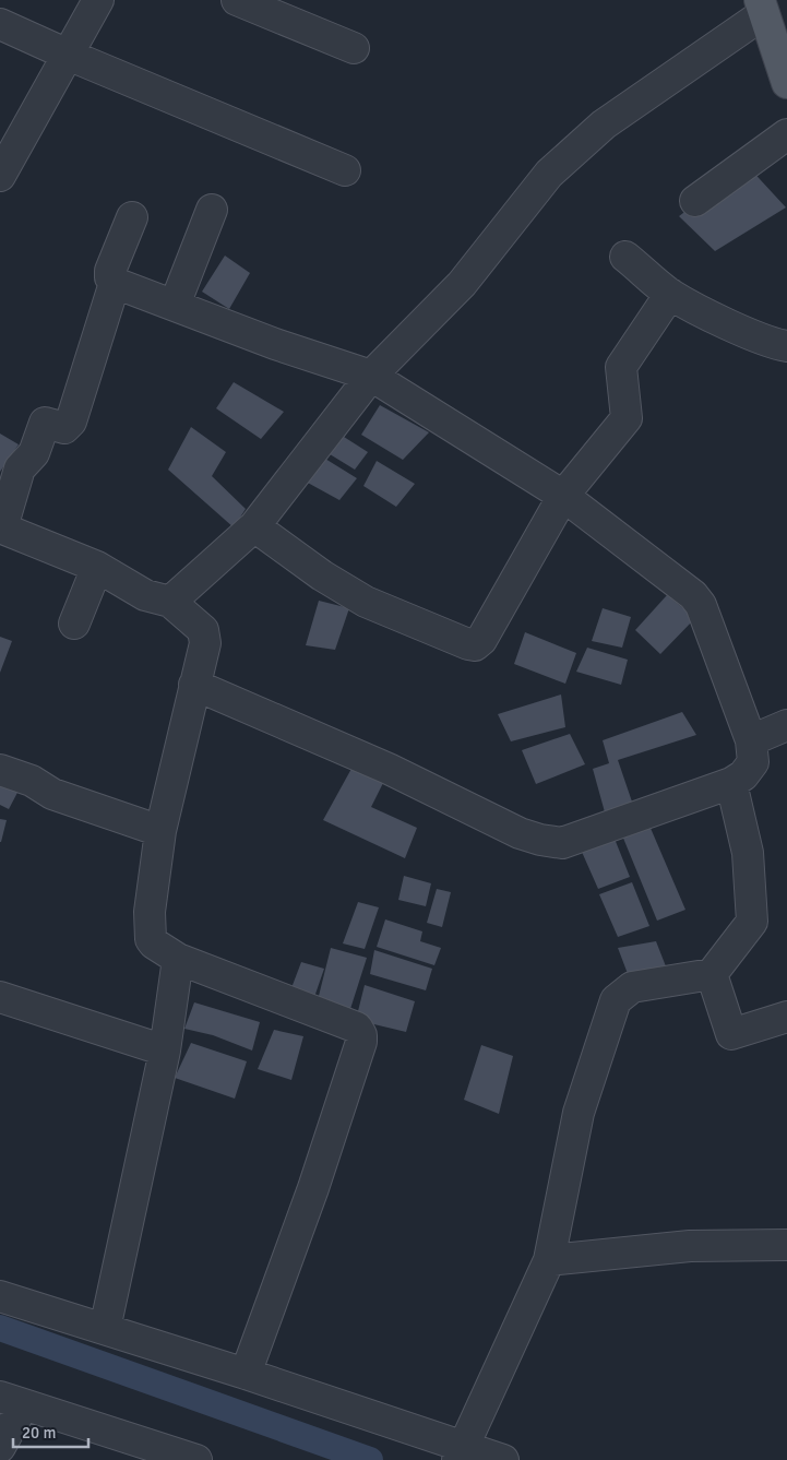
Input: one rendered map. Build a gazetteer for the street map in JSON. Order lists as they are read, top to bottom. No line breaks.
{"scale_bar":"20 m"}
